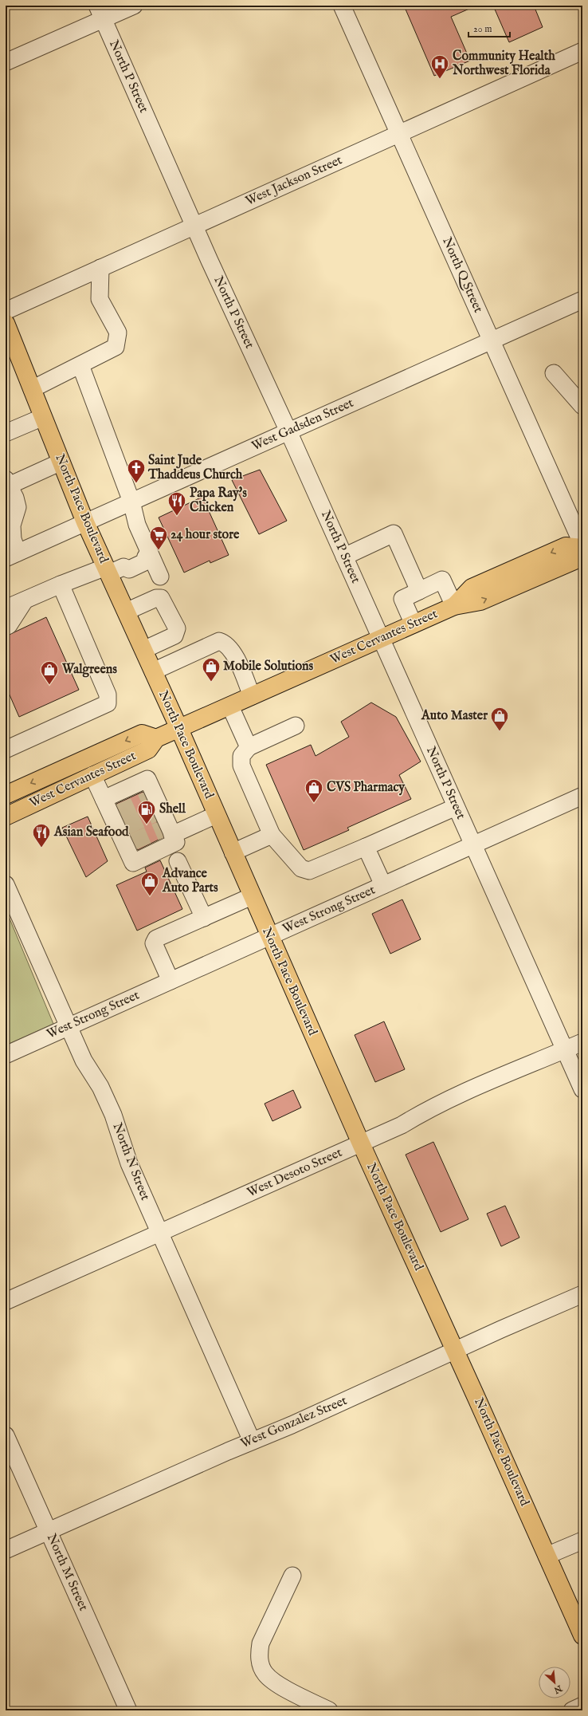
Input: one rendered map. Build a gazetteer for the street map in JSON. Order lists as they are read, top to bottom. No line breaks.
{"streets":{"main road":["North Pace Boulevard","West Cervantes Street"],"street":["North P Street","West Jackson Street","North Q Street","West Gadsden Street","West Strong Street","North N Street","West Desoto Street","West Gonzalez Street","North M Street"]},"crossings":[["North P Street","West Jackson Street"],["North P Street","West Gadsden Street"],["North P Street","West Cervantes Street"],["North P Street","West Strong Street"],["North P Street","West Desoto Street"],["West Jackson Street","North Q Street"],["North Q Street","West Gadsden Street"],["West Gadsden Street","North Pace Boulevard"],["North Pace Boulevard","West Cervantes Street"],["North Pace Boulevard","West Strong Street"],["North Pace Boulevard","West Desoto Street"],["North Pace Boulevard","West Gonzalez Street"],["West Strong Street","North N Street"],["North N Street","West Desoto Street"],["North N Street","West Gonzalez Street"],["West Gonzalez Street","North M Street"]],"places":{"hospital":["Community Health Northwest Florida"],"church":["Saint Jude Thaddeus Church"],"restaurant":["Papa Ray's Chicken","Asian Seafood"],"supermarket":["24 hour store"],"shop":["Mobile Solutions","Walgreens","Auto Master","CVS Pharmacy","Advance Auto Parts"],"fuel station":["Shell"]},"scale_bar":"20 m","north":"bottom right"}
